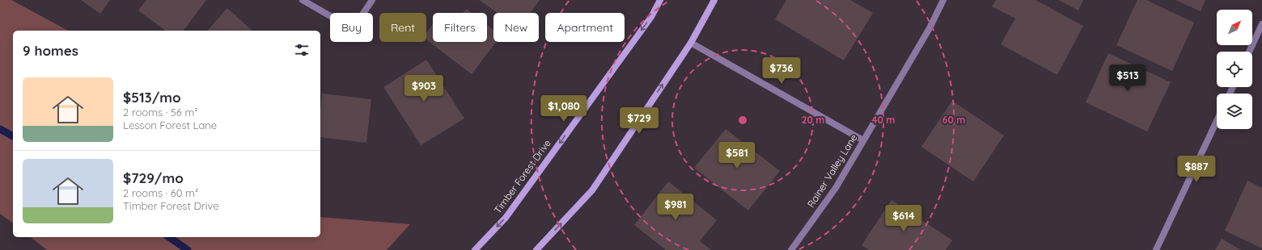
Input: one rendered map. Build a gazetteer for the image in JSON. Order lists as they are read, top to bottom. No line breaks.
{"streets":{"main road":["Timber Forest Drive"],"street":["Rainer Valley Lane"]},"north":"top right","page":{"chip":["Buy","Rent","Filters","New","Apartment"],"heading":"9 homes","price":["$736","$513","$903","$1,080","$729","$581","$887","$981","$614"],"list":[{"name":"$513/mo","note":"2 rooms · 56 m² · Lesson Forest Lane"},{"name":"$729/mo","note":"2 rooms · 60 m² · Timber Forest Drive"}]},"rings":["20 m","40 m","60 m"]}
